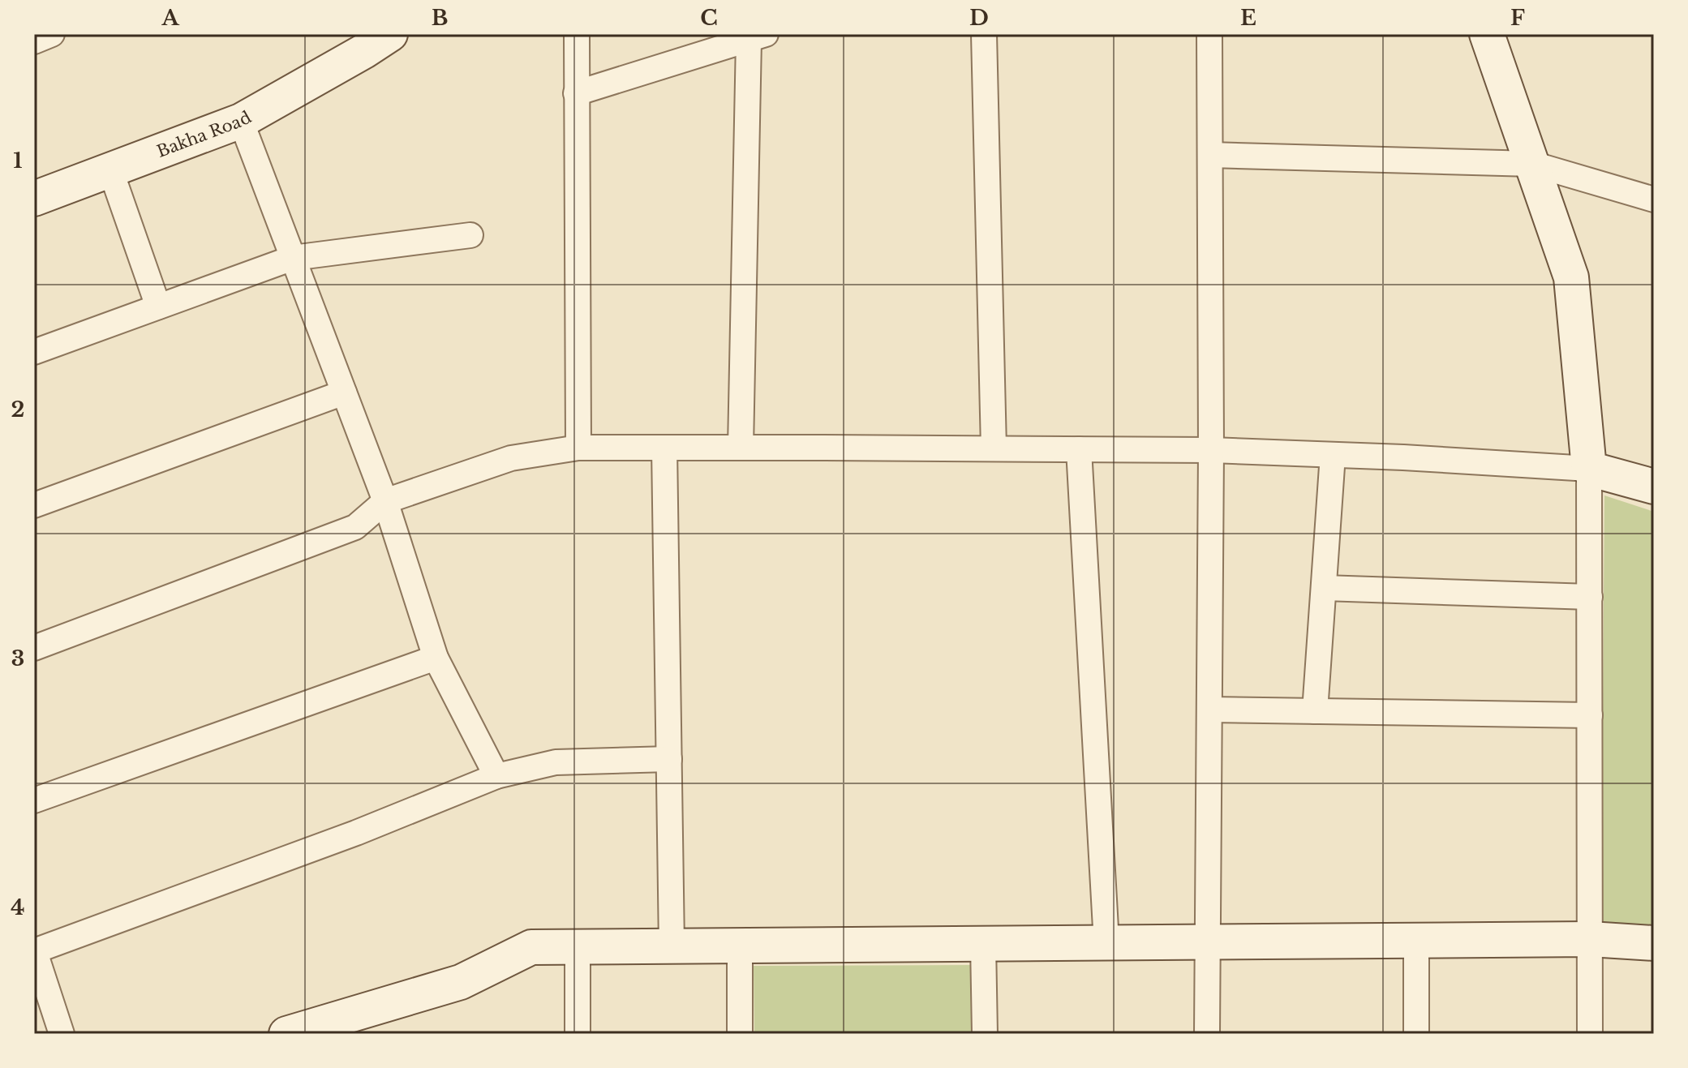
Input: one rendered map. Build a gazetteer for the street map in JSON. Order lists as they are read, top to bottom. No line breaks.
{"streets":{"street":["Bakha Road"]},"grid":{"columns":["A","B","C","D","E","F"],"rows":["1","2","3","4"]}}
